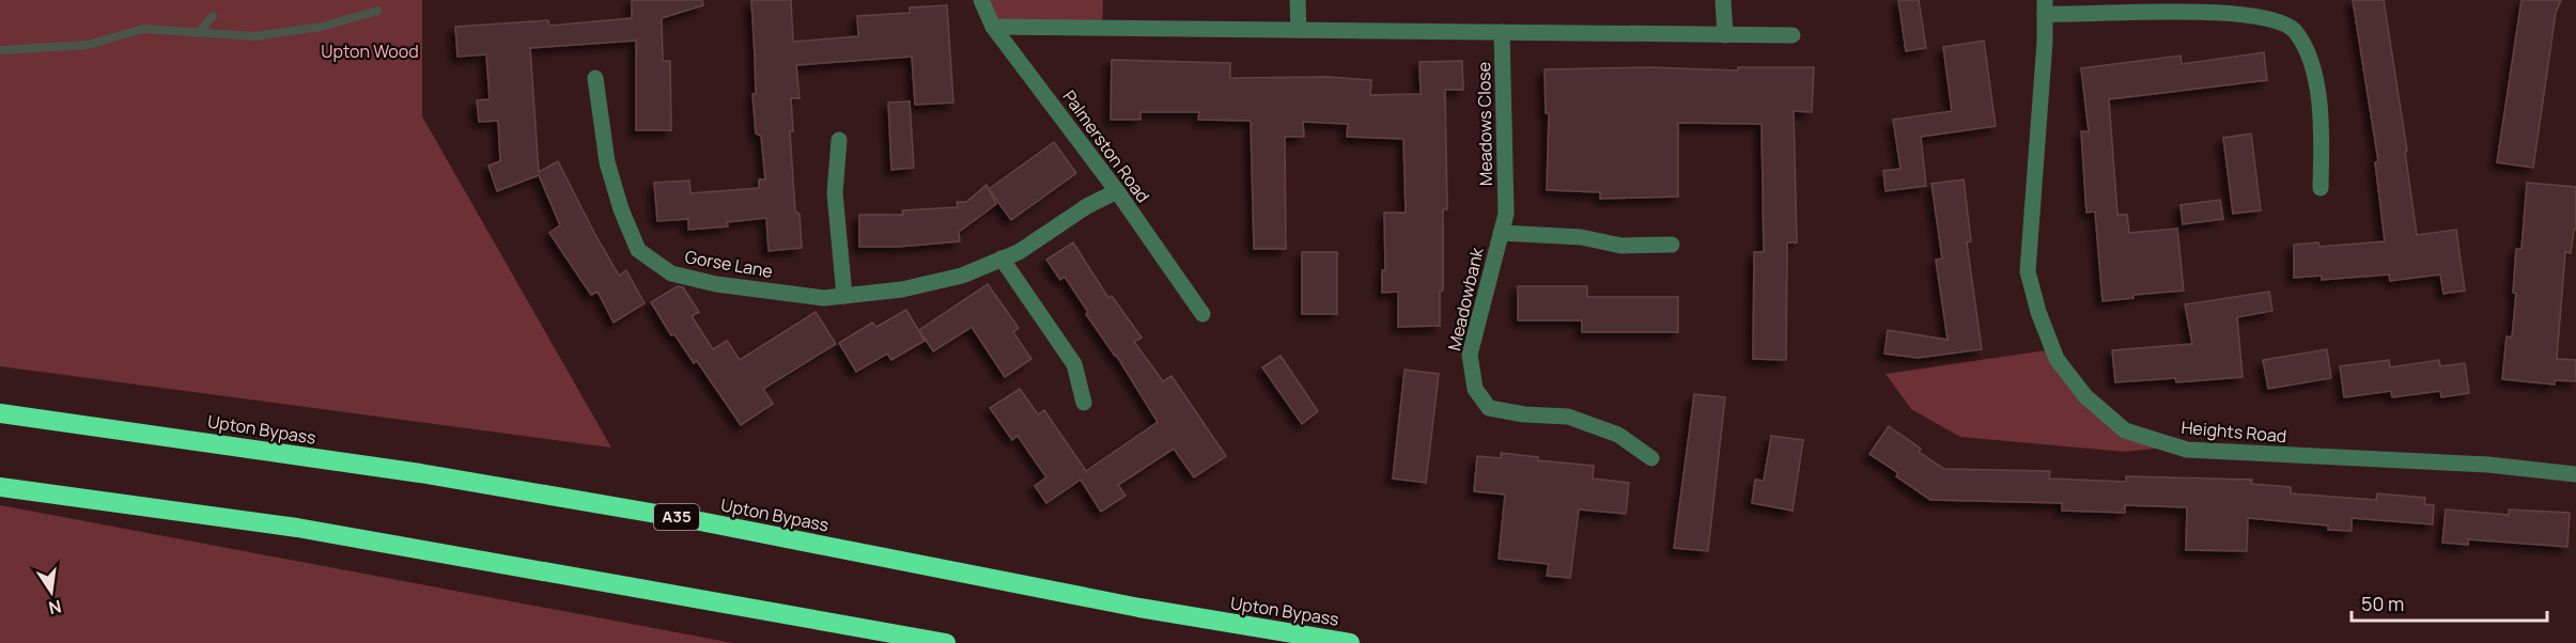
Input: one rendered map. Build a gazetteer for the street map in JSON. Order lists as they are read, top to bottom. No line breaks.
{"streets":{"highway":["Upton Bypass","A35"],"street":["Meadows Close","Palmerston Road","Gorse Lane","Meadowbank","Heights Road"]},"crossings":[["Meadows Close","Meadowbank"],["Palmerston Road","Gorse Lane"]],"parks":["Upton Wood"],"scale_bar":"50 m","north":"bottom"}
